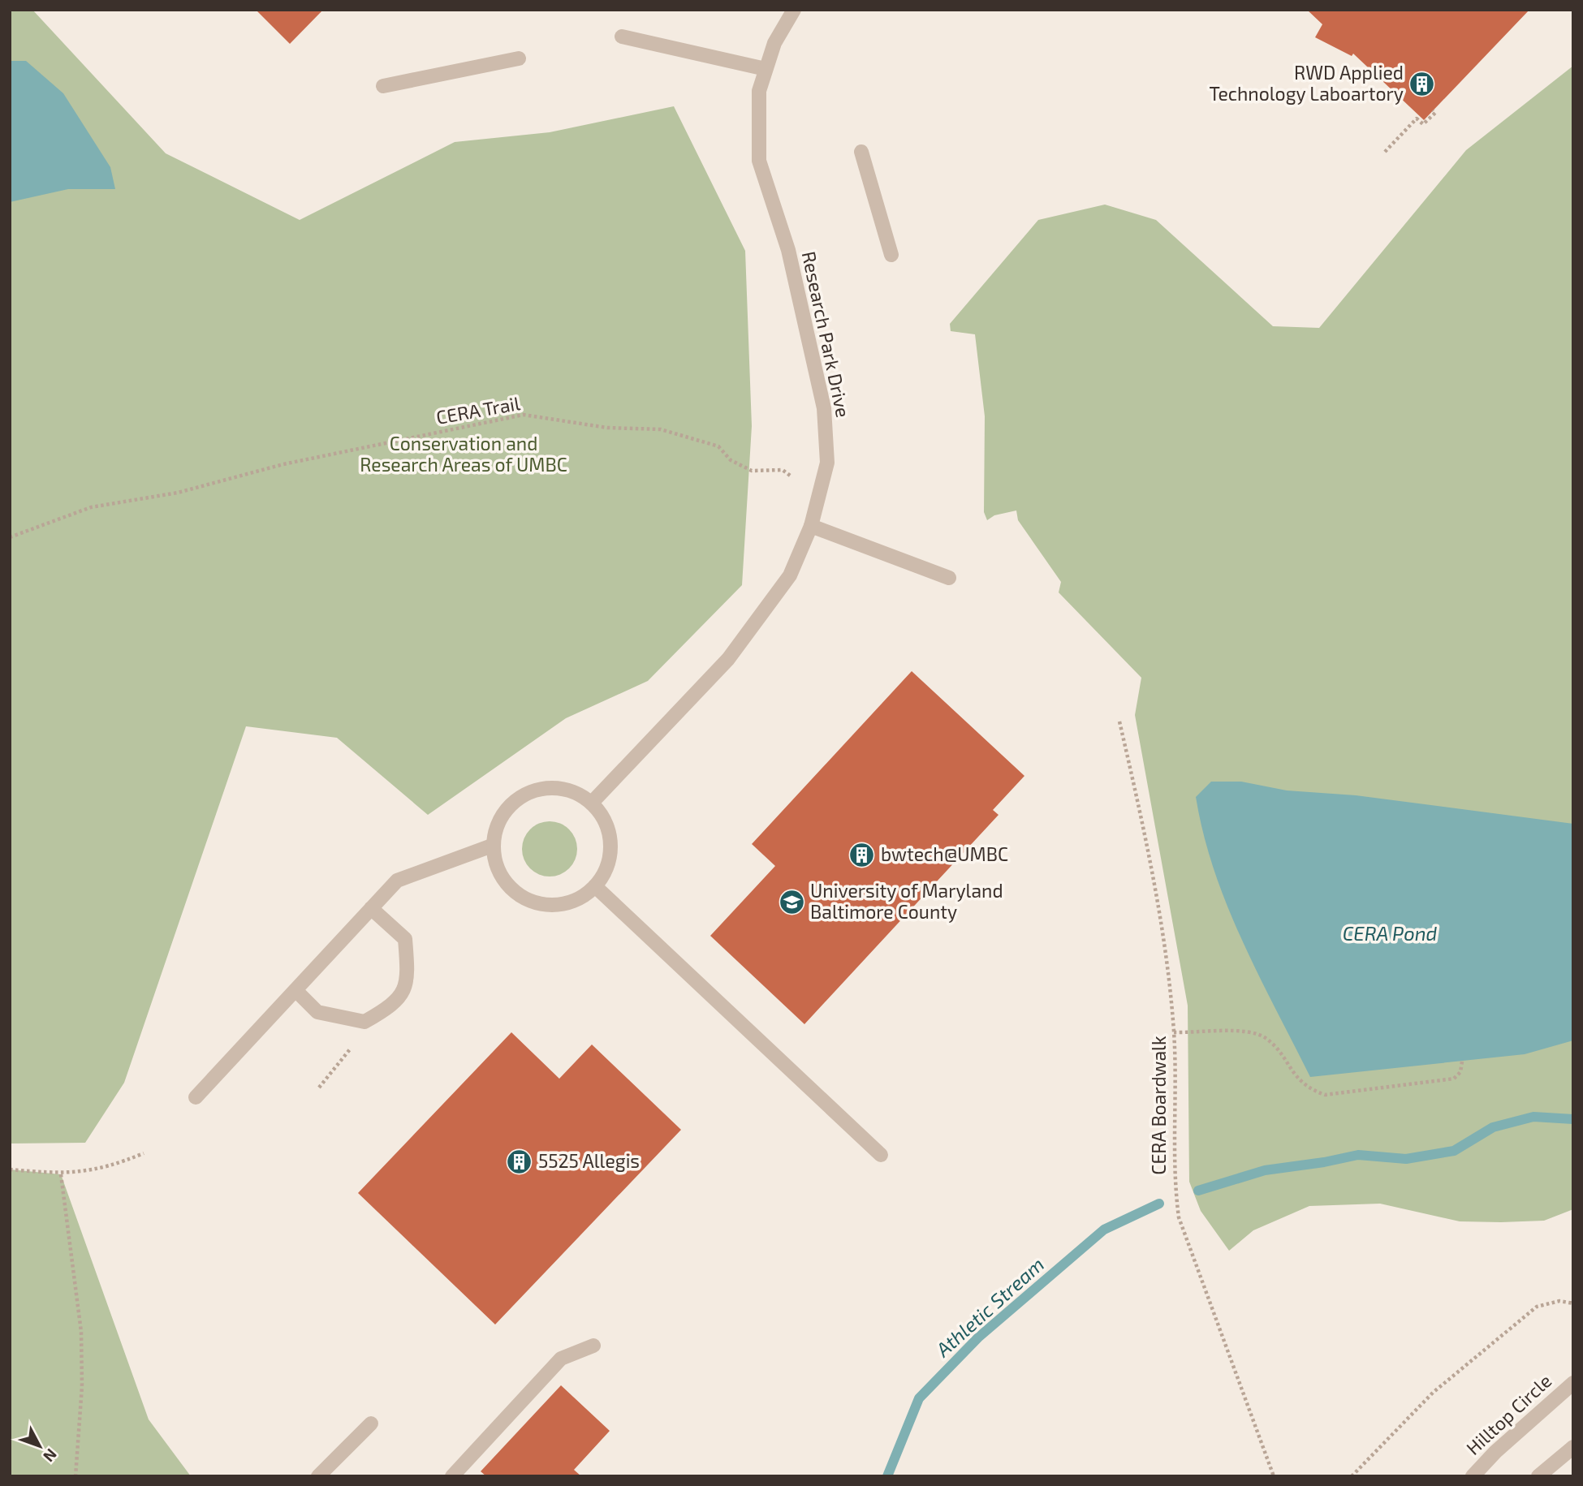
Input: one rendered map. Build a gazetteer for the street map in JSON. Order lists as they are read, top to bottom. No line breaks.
{"streets":{"street":["Research Park Drive","Hilltop Circle"],"path":["CERA Trail","CERA Boardwalk"]},"water":["CERA Pond","Athletic Stream"],"parks":["Conservation and Research Areas of UMBC"],"places":{"building":["RWD Applied Technology Laboartory","bwtech@UMBC","5525 Allegis"],"school or university":["University of Maryland Baltimore County"]},"north":"bottom right"}
